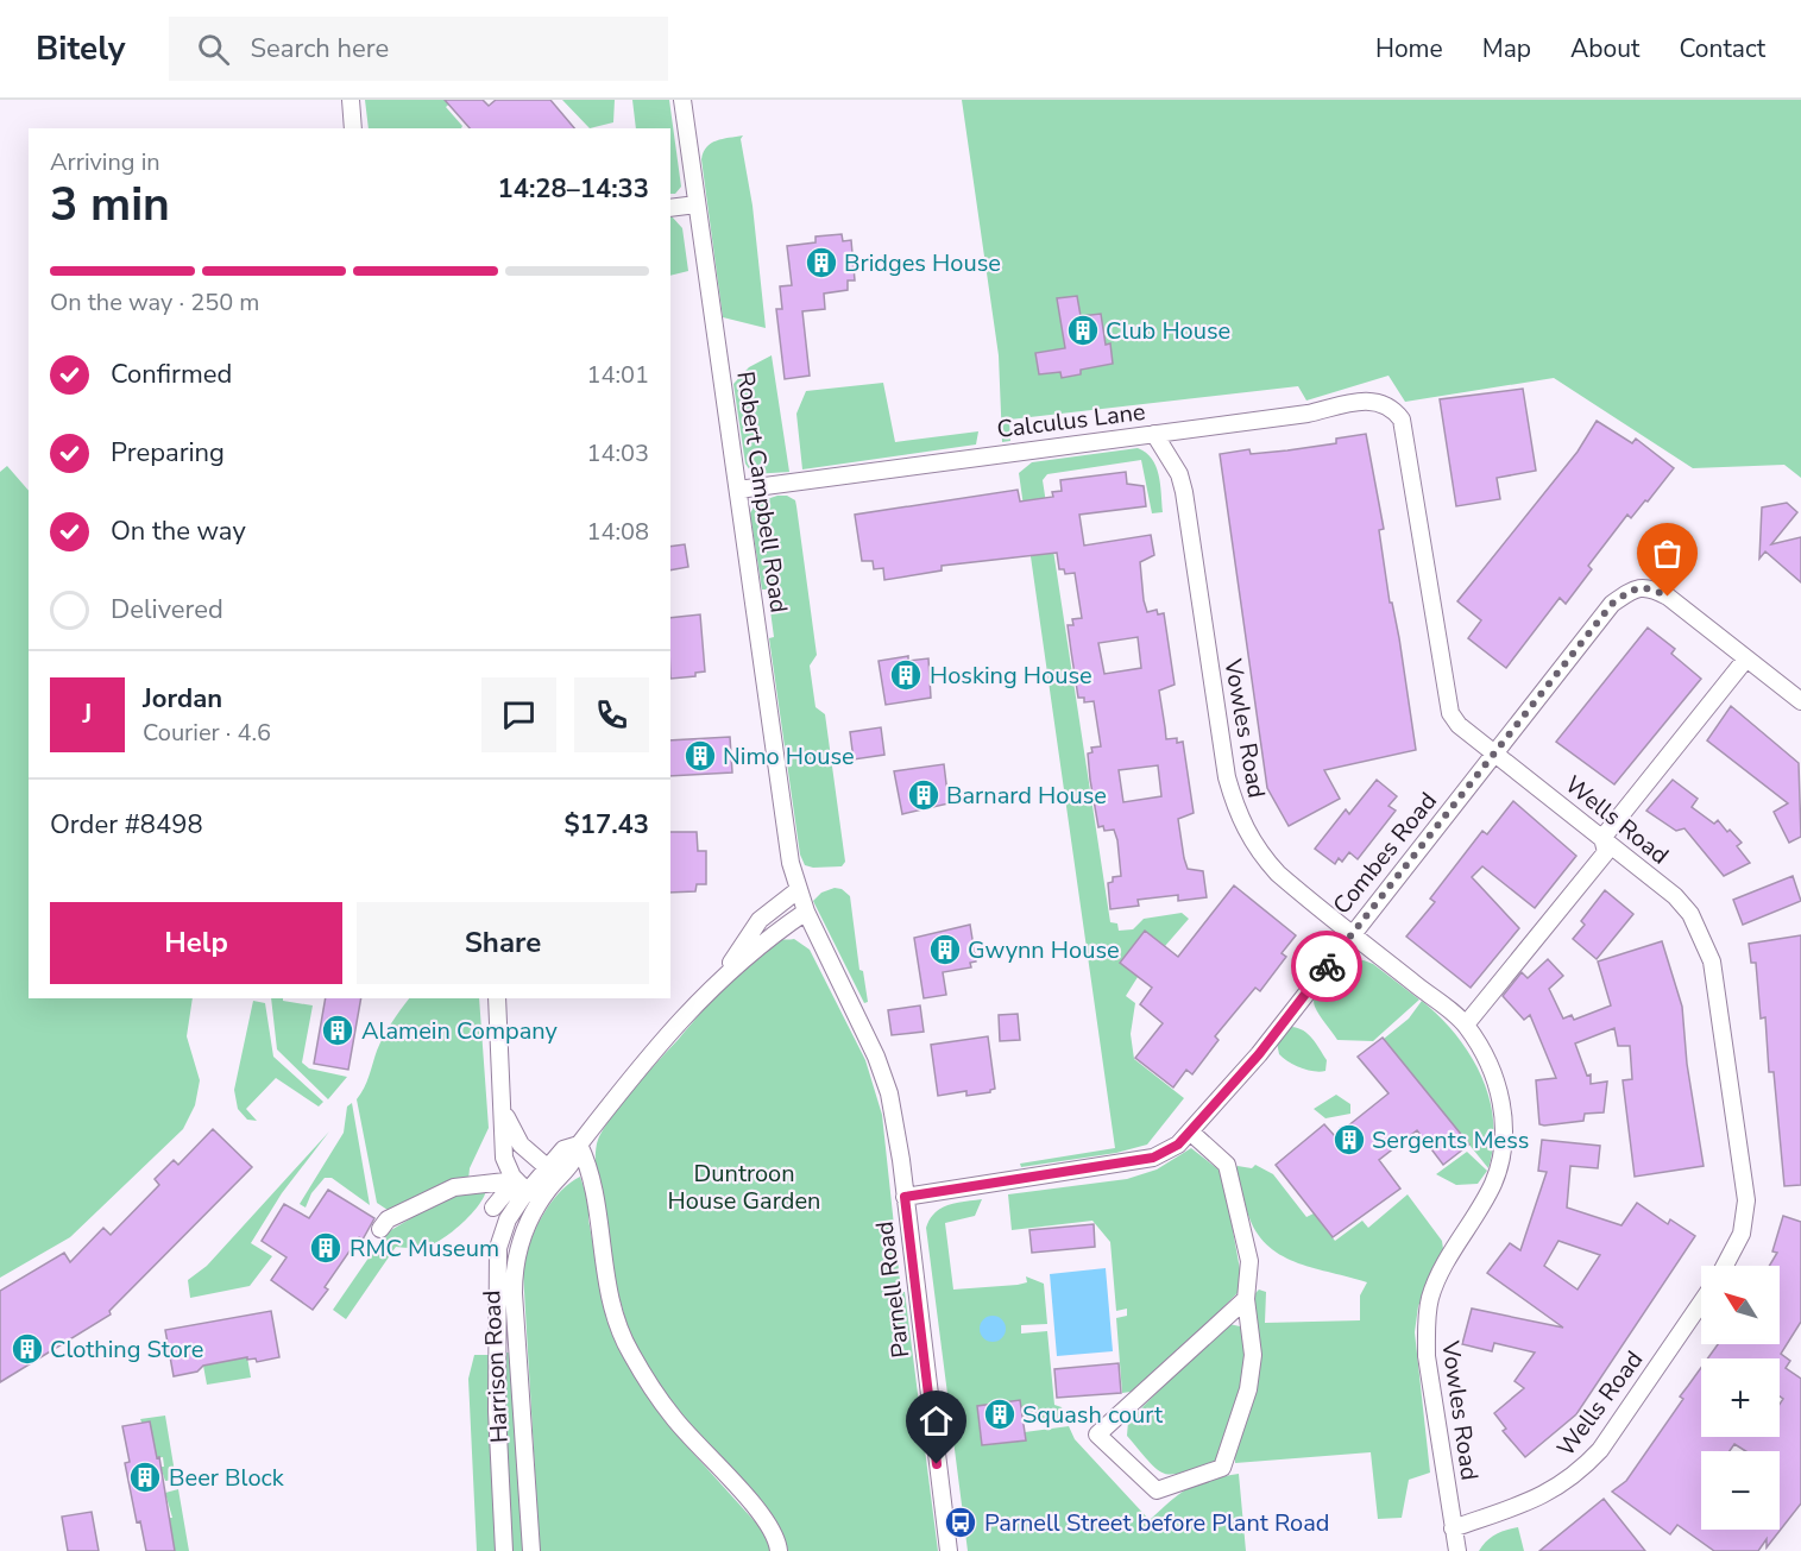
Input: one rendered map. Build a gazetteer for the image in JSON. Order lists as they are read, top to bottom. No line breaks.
{"streets":{"street":["Calculus Lane","Robert Campbell Road","Vowles Road","Wells Road","Combes Road","Parnell Road","Harrison Road"]},"crossings":[["Calculus Lane","Robert Campbell Road"],["Calculus Lane","Vowles Road"],["Calculus Lane","Wells Road"],["Robert Campbell Road","Parnell Road"],["Vowles Road","Wells Road"],["Vowles Road","Combes Road"],["Wells Road","Combes Road"],["Combes Road","Parnell Road"]],"parks":["Duntroon House Garden"],"places":{"building":["Bridges House","Club House","Hosking House","Nimo House","Barnard House","Gwynn House","Alamein Company","Sergents Mess","RMC Museum","Clothing Store","Squash court","Beer Block"],"bus stop":["Parnell Street before Plant Road"]},"north":"top left","page":{"header":"Bitely","search":"Search here","nav":["Home","Map","About","Contact"],"heading":["3 min","Arriving in","14:28–14:33"],"panel":["Jordan","Courier · 4.6","Order #8498","$17.43"],"bar":"On the way · 250 m","list":[["Confirmed","14:01"],["Preparing","14:03"],["On the way","14:08"],"Delivered"],"round":"J","buttons":["Help","Share"],"map_buttons":["+","−"]}}
